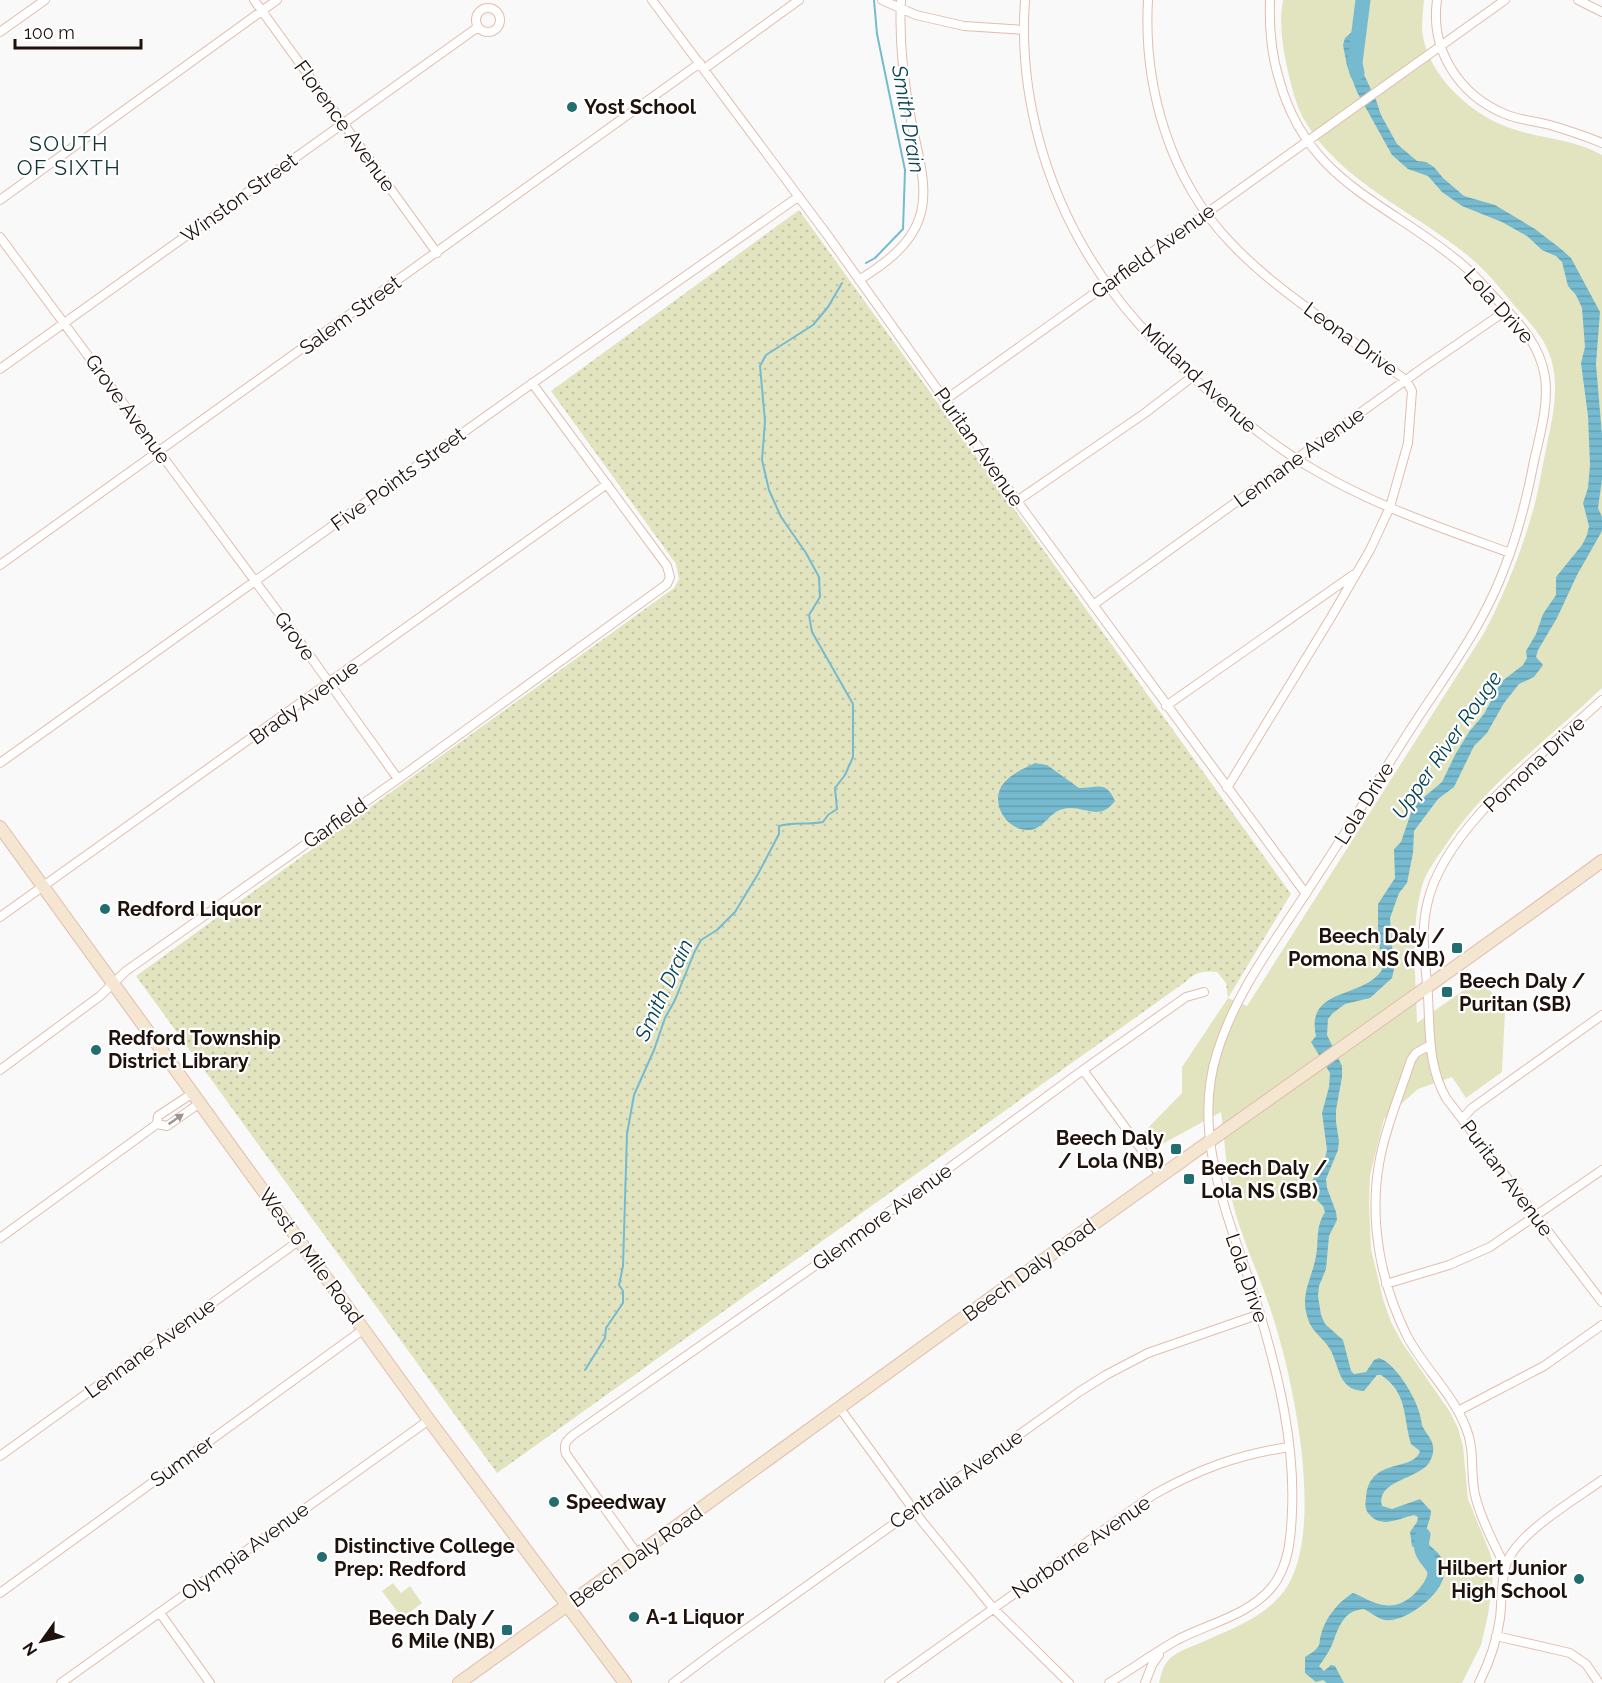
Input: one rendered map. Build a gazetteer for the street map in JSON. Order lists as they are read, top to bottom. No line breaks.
{"streets":{"main road":["West 6 Mile Road","Beech Daly Road"],"street":["Florence Avenue","Winston Street","Garfield Avenue","Lola Drive","Salem Street","Leona Drive","Midland Avenue","Grove Avenue","Puritan Avenue","Lennane Avenue","Five Points Street","Grove","Brady Avenue","Pomona Drive","Garfield","Glenmore Avenue","Sumner","Centralia Avenue","Norborne Avenue","Olympia Avenue"]},"crossings":[["Florence Avenue","Winston Street"],["Florence Avenue","Salem Street"],["Winston Street","Grove Avenue"],["Garfield Avenue","Lola Drive"],["Garfield Avenue","Leona Drive"],["Garfield Avenue","Midland Avenue"],["Garfield Avenue","Puritan Avenue"],["Lola Drive","Midland Avenue"],["Lola Drive","Puritan Avenue"],["Lola Drive","Lennane Avenue"],["Lola Drive","Beech Daly Road"],["Lola Drive","Centralia Avenue"],["Lola Drive","Norborne Avenue"],["Salem Street","Grove Avenue"],["Salem Street","Puritan Avenue"],["Leona Drive","Midland Avenue"],["Leona Drive","Puritan Avenue"],["Leona Drive","Lennane Avenue"],["Midland Avenue","Lennane Avenue"],["Grove Avenue","Five Points Street"],["Grove Avenue","Grove"],["Puritan Avenue","Lennane Avenue"],["Puritan Avenue","Five Points Street"],["Puritan Avenue","Pomona Drive"],["Lennane Avenue","West 6 Mile Road"],["Five Points Street","Grove"],["Grove","Brady Avenue"],["Grove","Garfield"],["Brady Avenue","Garfield"],["Brady Avenue","West 6 Mile Road"],["Pomona Drive","Beech Daly Road"],["Garfield","West 6 Mile Road"],["Glenmore Avenue","Beech Daly Road"],["West 6 Mile Road","Beech Daly Road"],["West 6 Mile Road","Sumner"],["West 6 Mile Road","Olympia Avenue"]],"districts":["SOUTH OF SIXTH"],"water":["Smith Drain","Upper River Rouge"],"places":{"other":["Yost School","Redford Liquor","Redford Township District Library","Speedway","Distinctive College Prep: Redford","Hilbert Junior High School","A-1 Liquor"],"transit":["Beech Daly / Pomona NS (NB)","Beech Daly / Puritan (SB)","Beech Daly / Lola (NB)","Beech Daly / Lola NS (SB)","Beech Daly / 6 Mile (NB)"]},"scale_bar":"100 m","north":"bottom left"}
